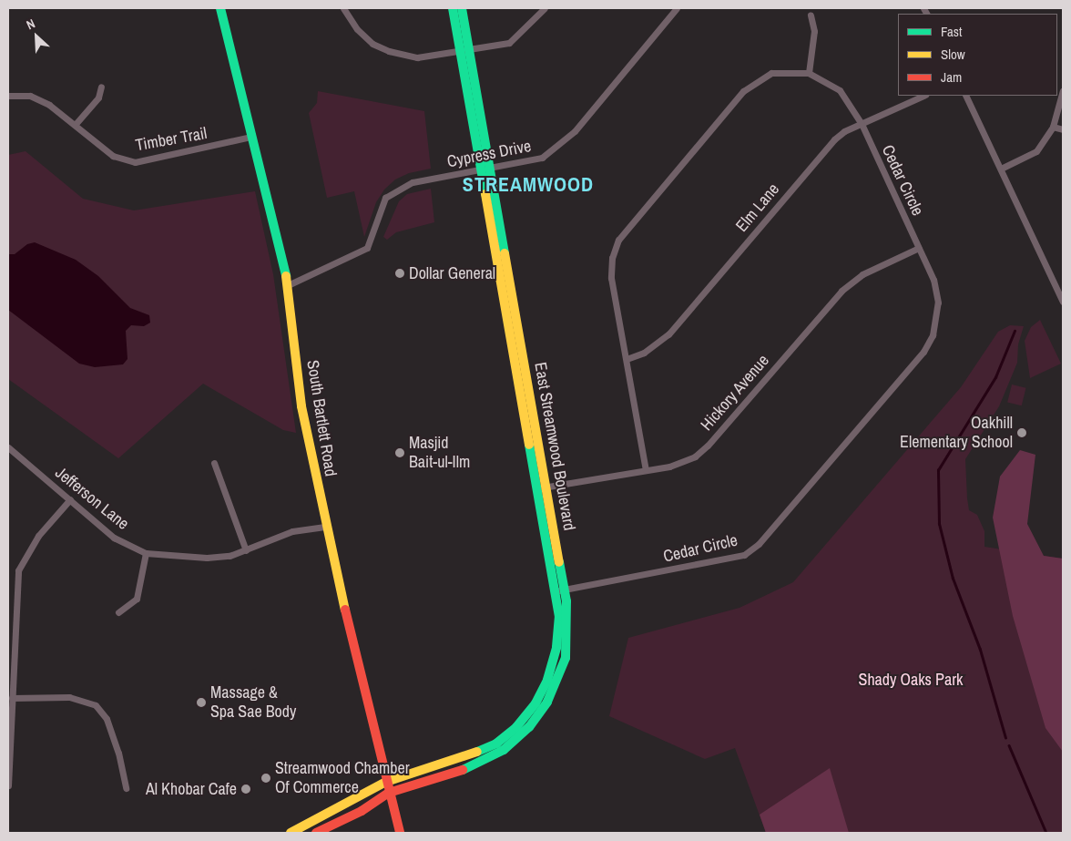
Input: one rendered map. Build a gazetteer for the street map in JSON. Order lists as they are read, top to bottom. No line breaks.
{"streets":{"street":["Timber Trail","Cypress Drive","Cedar Circle","Elm Lane","Hickory Avenue","South Bartlett Road","East Streamwood Boulevard","Jefferson Lane"]},"crossings":[["Timber Trail","South Bartlett Road"],["Cypress Drive","South Bartlett Road"],["Cypress Drive","East Streamwood Boulevard"],["Cedar Circle","Elm Lane"],["Cedar Circle","Hickory Avenue"],["Cedar Circle","East Streamwood Boulevard"],["Hickory Avenue","East Streamwood Boulevard"],["South Bartlett Road","East Streamwood Boulevard"],["South Bartlett Road","Jefferson Lane"]],"districts":["STREAMWOOD"],"parks":["Shady Oaks Park"],"places":["Dollar General","Oakhill Elementary School","Masjid Bait-ul-Ilm","Massage & Spa Sae Body","Streamwood Chamber Of Commerce","Al Khobar Cafe"],"legend":["Fast","Slow","Jam"],"north":"top left"}
